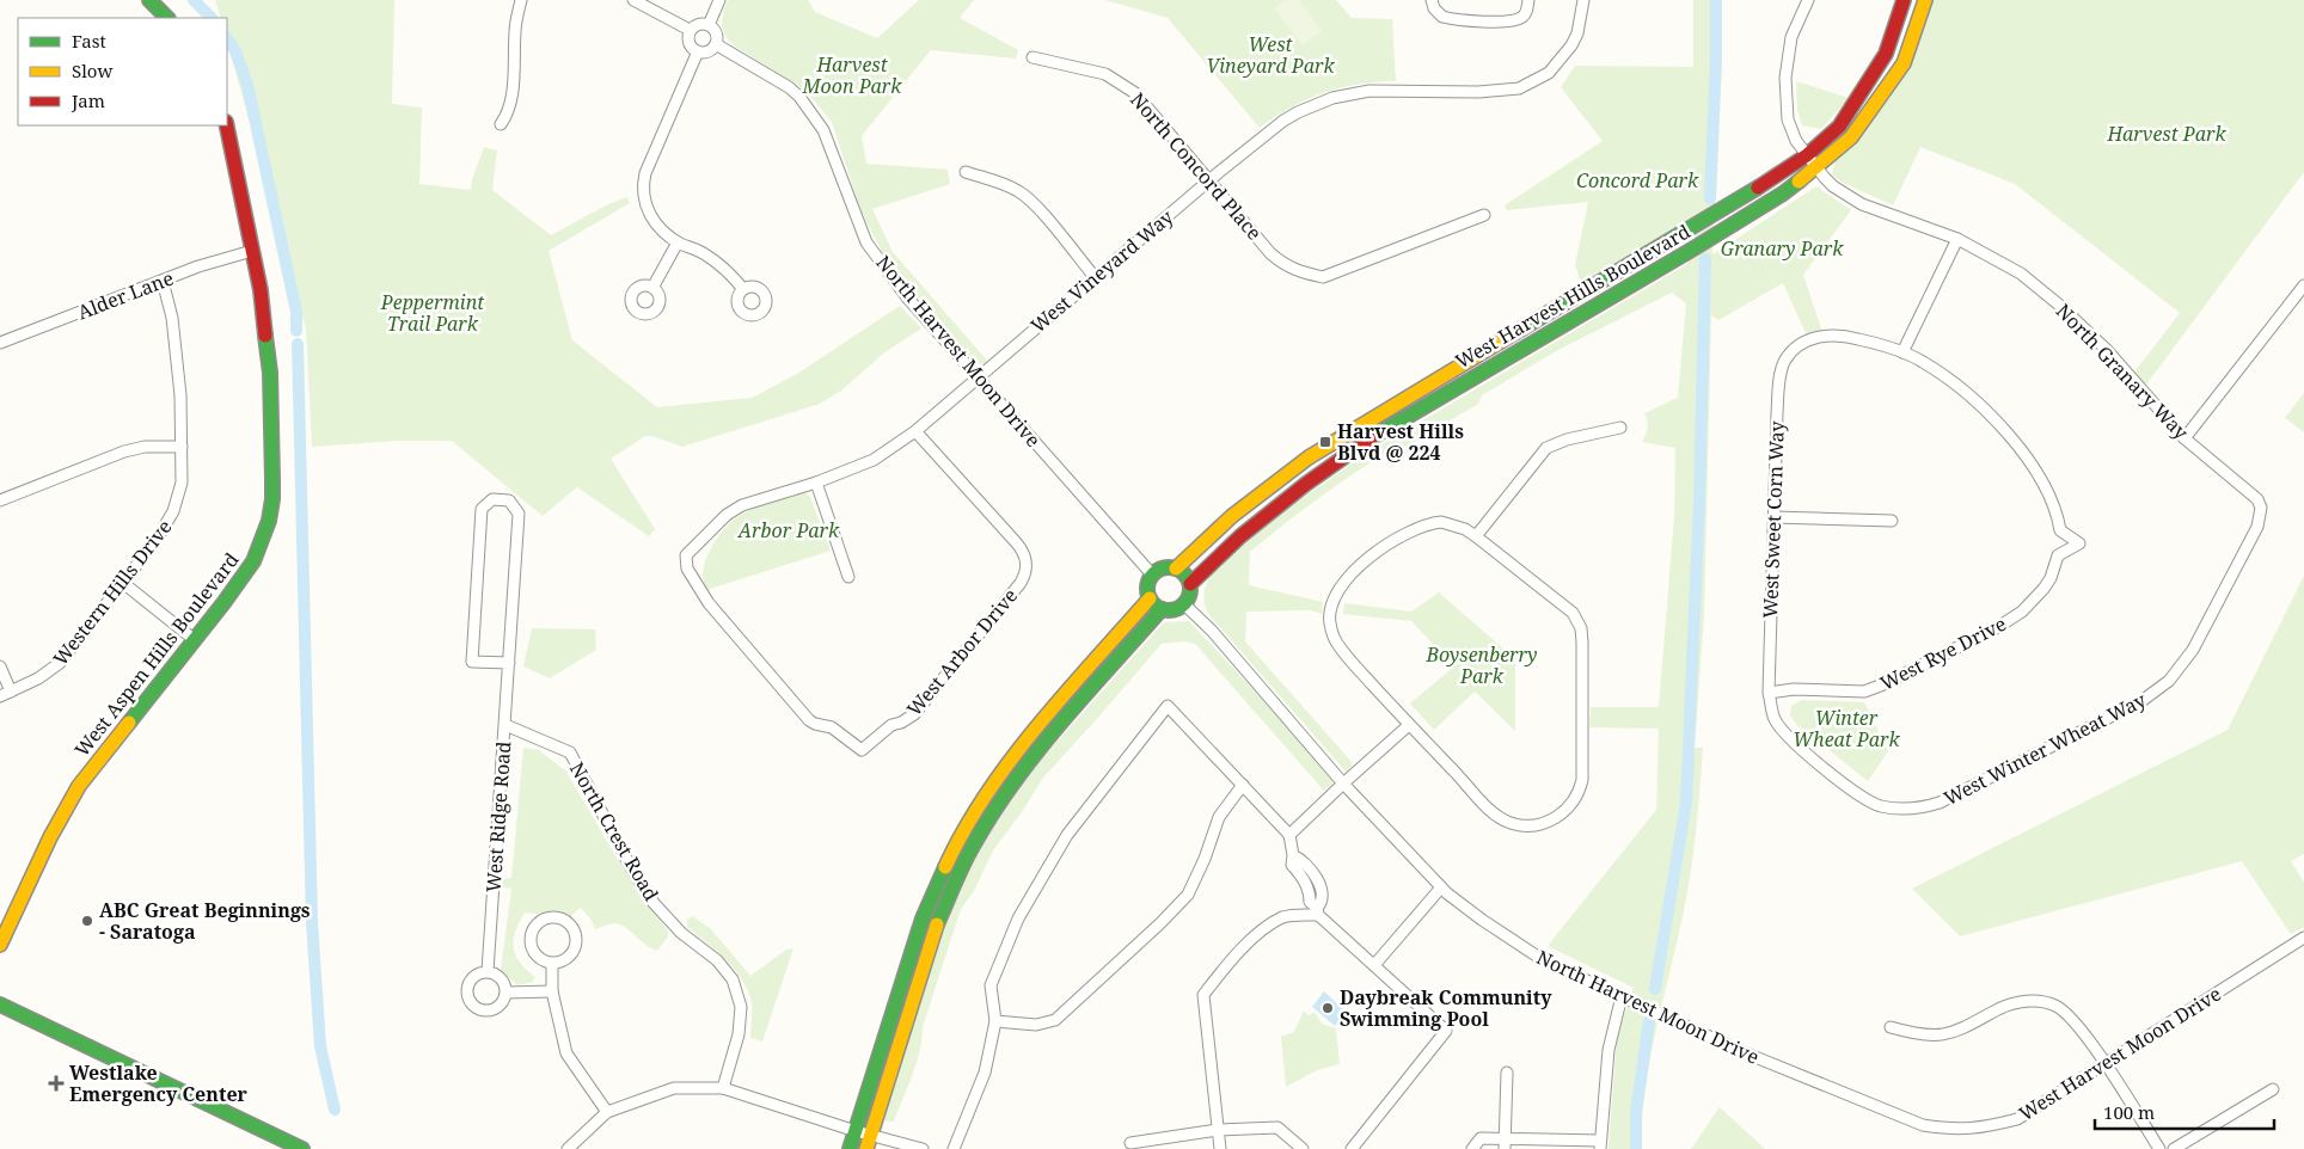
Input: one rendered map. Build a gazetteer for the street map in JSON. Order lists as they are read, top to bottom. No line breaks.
{"streets":{"street":["North Concord Place","West Vineyard Way","Alder Lane","West Harvest Hills Boulevard","North Harvest Moon Drive","North Granary Way","West Sweet Corn Way","Western Hills Drive","West Arbor Drive","West Rye Drive","West Aspen Hills Boulevard","West Winter Wheat Way","West Ridge Road","North Crest Road","West Harvest Moon Drive"]},"crossings":[["North Concord Place","West Vineyard Way"],["West Vineyard Way","North Harvest Moon Drive"],["West Vineyard Way","West Arbor Drive"],["Alder Lane","Western Hills Drive"],["Alder Lane","West Aspen Hills Boulevard"],["West Harvest Hills Boulevard","North Harvest Moon Drive"],["West Harvest Hills Boulevard","North Granary Way"],["North Harvest Moon Drive","West Harvest Moon Drive"],["North Granary Way","West Winter Wheat Way"],["West Sweet Corn Way","West Rye Drive"],["West Sweet Corn Way","West Winter Wheat Way"],["West Ridge Road","North Crest Road"]],"parks":["West Vineyard Park","Harvest Moon Park","Harvest Park","Concord Park","Granary Park","Peppermint Trail Park","Arbor Park","Boysenberry Park","Winter Wheat Park"],"places":{"transit":["Harvest Hills Blvd @ 224"],"other":["ABC Great Beginnings - Saratoga","Daybreak Community Swimming Pool"],"health":["Westlake Emergency Center"]},"legend":["Fast","Slow","Jam"],"scale_bar":"100 m"}
